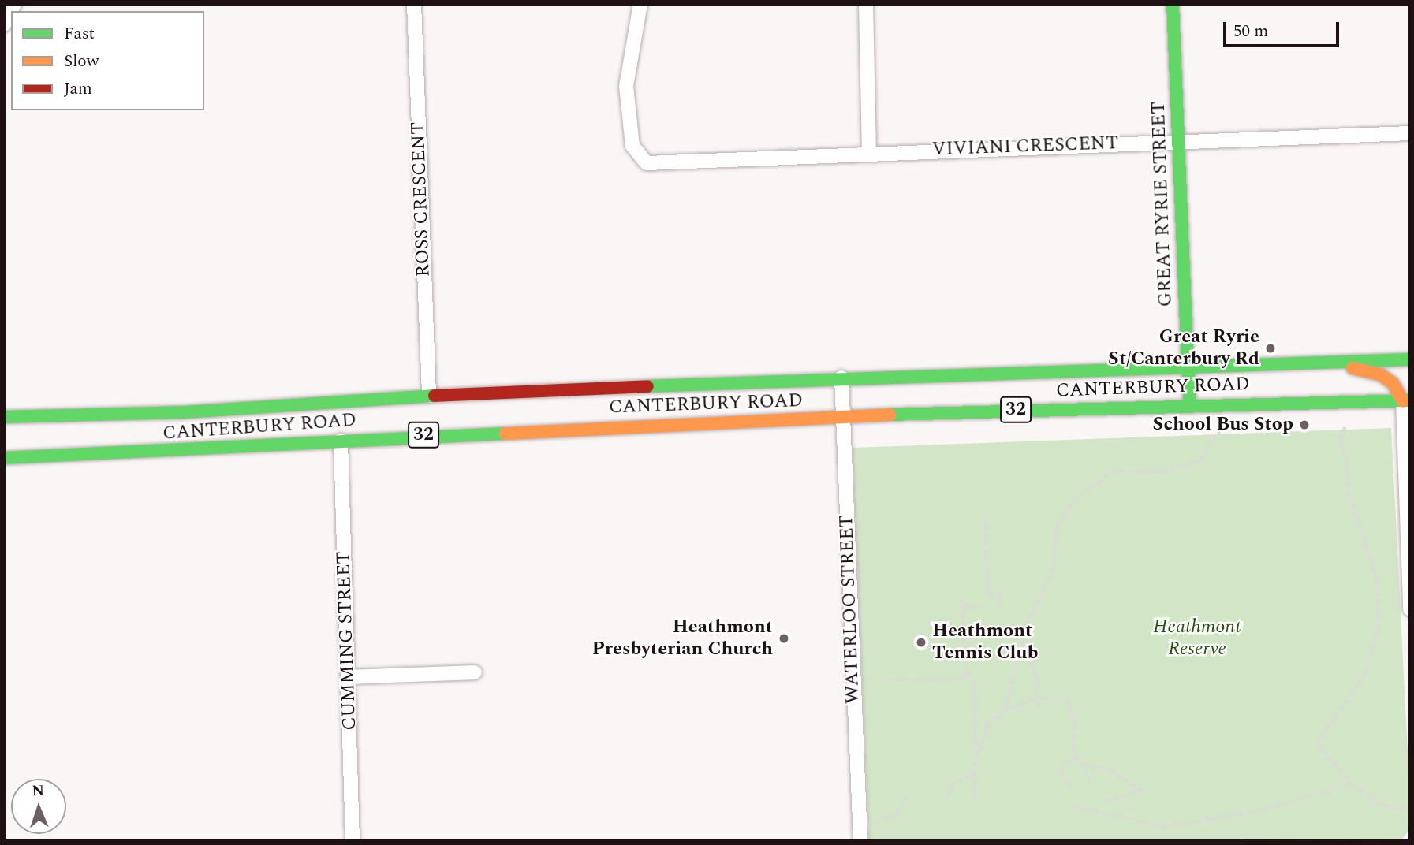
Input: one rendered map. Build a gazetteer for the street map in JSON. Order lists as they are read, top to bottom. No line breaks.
{"streets":{"main road":["GREAT RYRIE STREET","CANTERBURY ROAD","32"],"street":["VIVIANI CRESCENT","ROSS CRESCENT","WATERLOO STREET","CUMMING STREET"]},"crossings":[["VIVIANI CRESCENT","GREAT RYRIE STREET"],["ROSS CRESCENT","CANTERBURY ROAD"],["GREAT RYRIE STREET","CANTERBURY ROAD"],["CANTERBURY ROAD","WATERLOO STREET"],["CANTERBURY ROAD","CUMMING STREET"]],"parks":["Heathmont Reserve"],"places":["Great Ryrie St/Canterbury Rd","School Bus Stop","Heathmont Presbyterian Church","Heathmont Tennis Club"],"legend":["Fast","Slow","Jam"],"scale_bar":"50 m","north":"top"}
